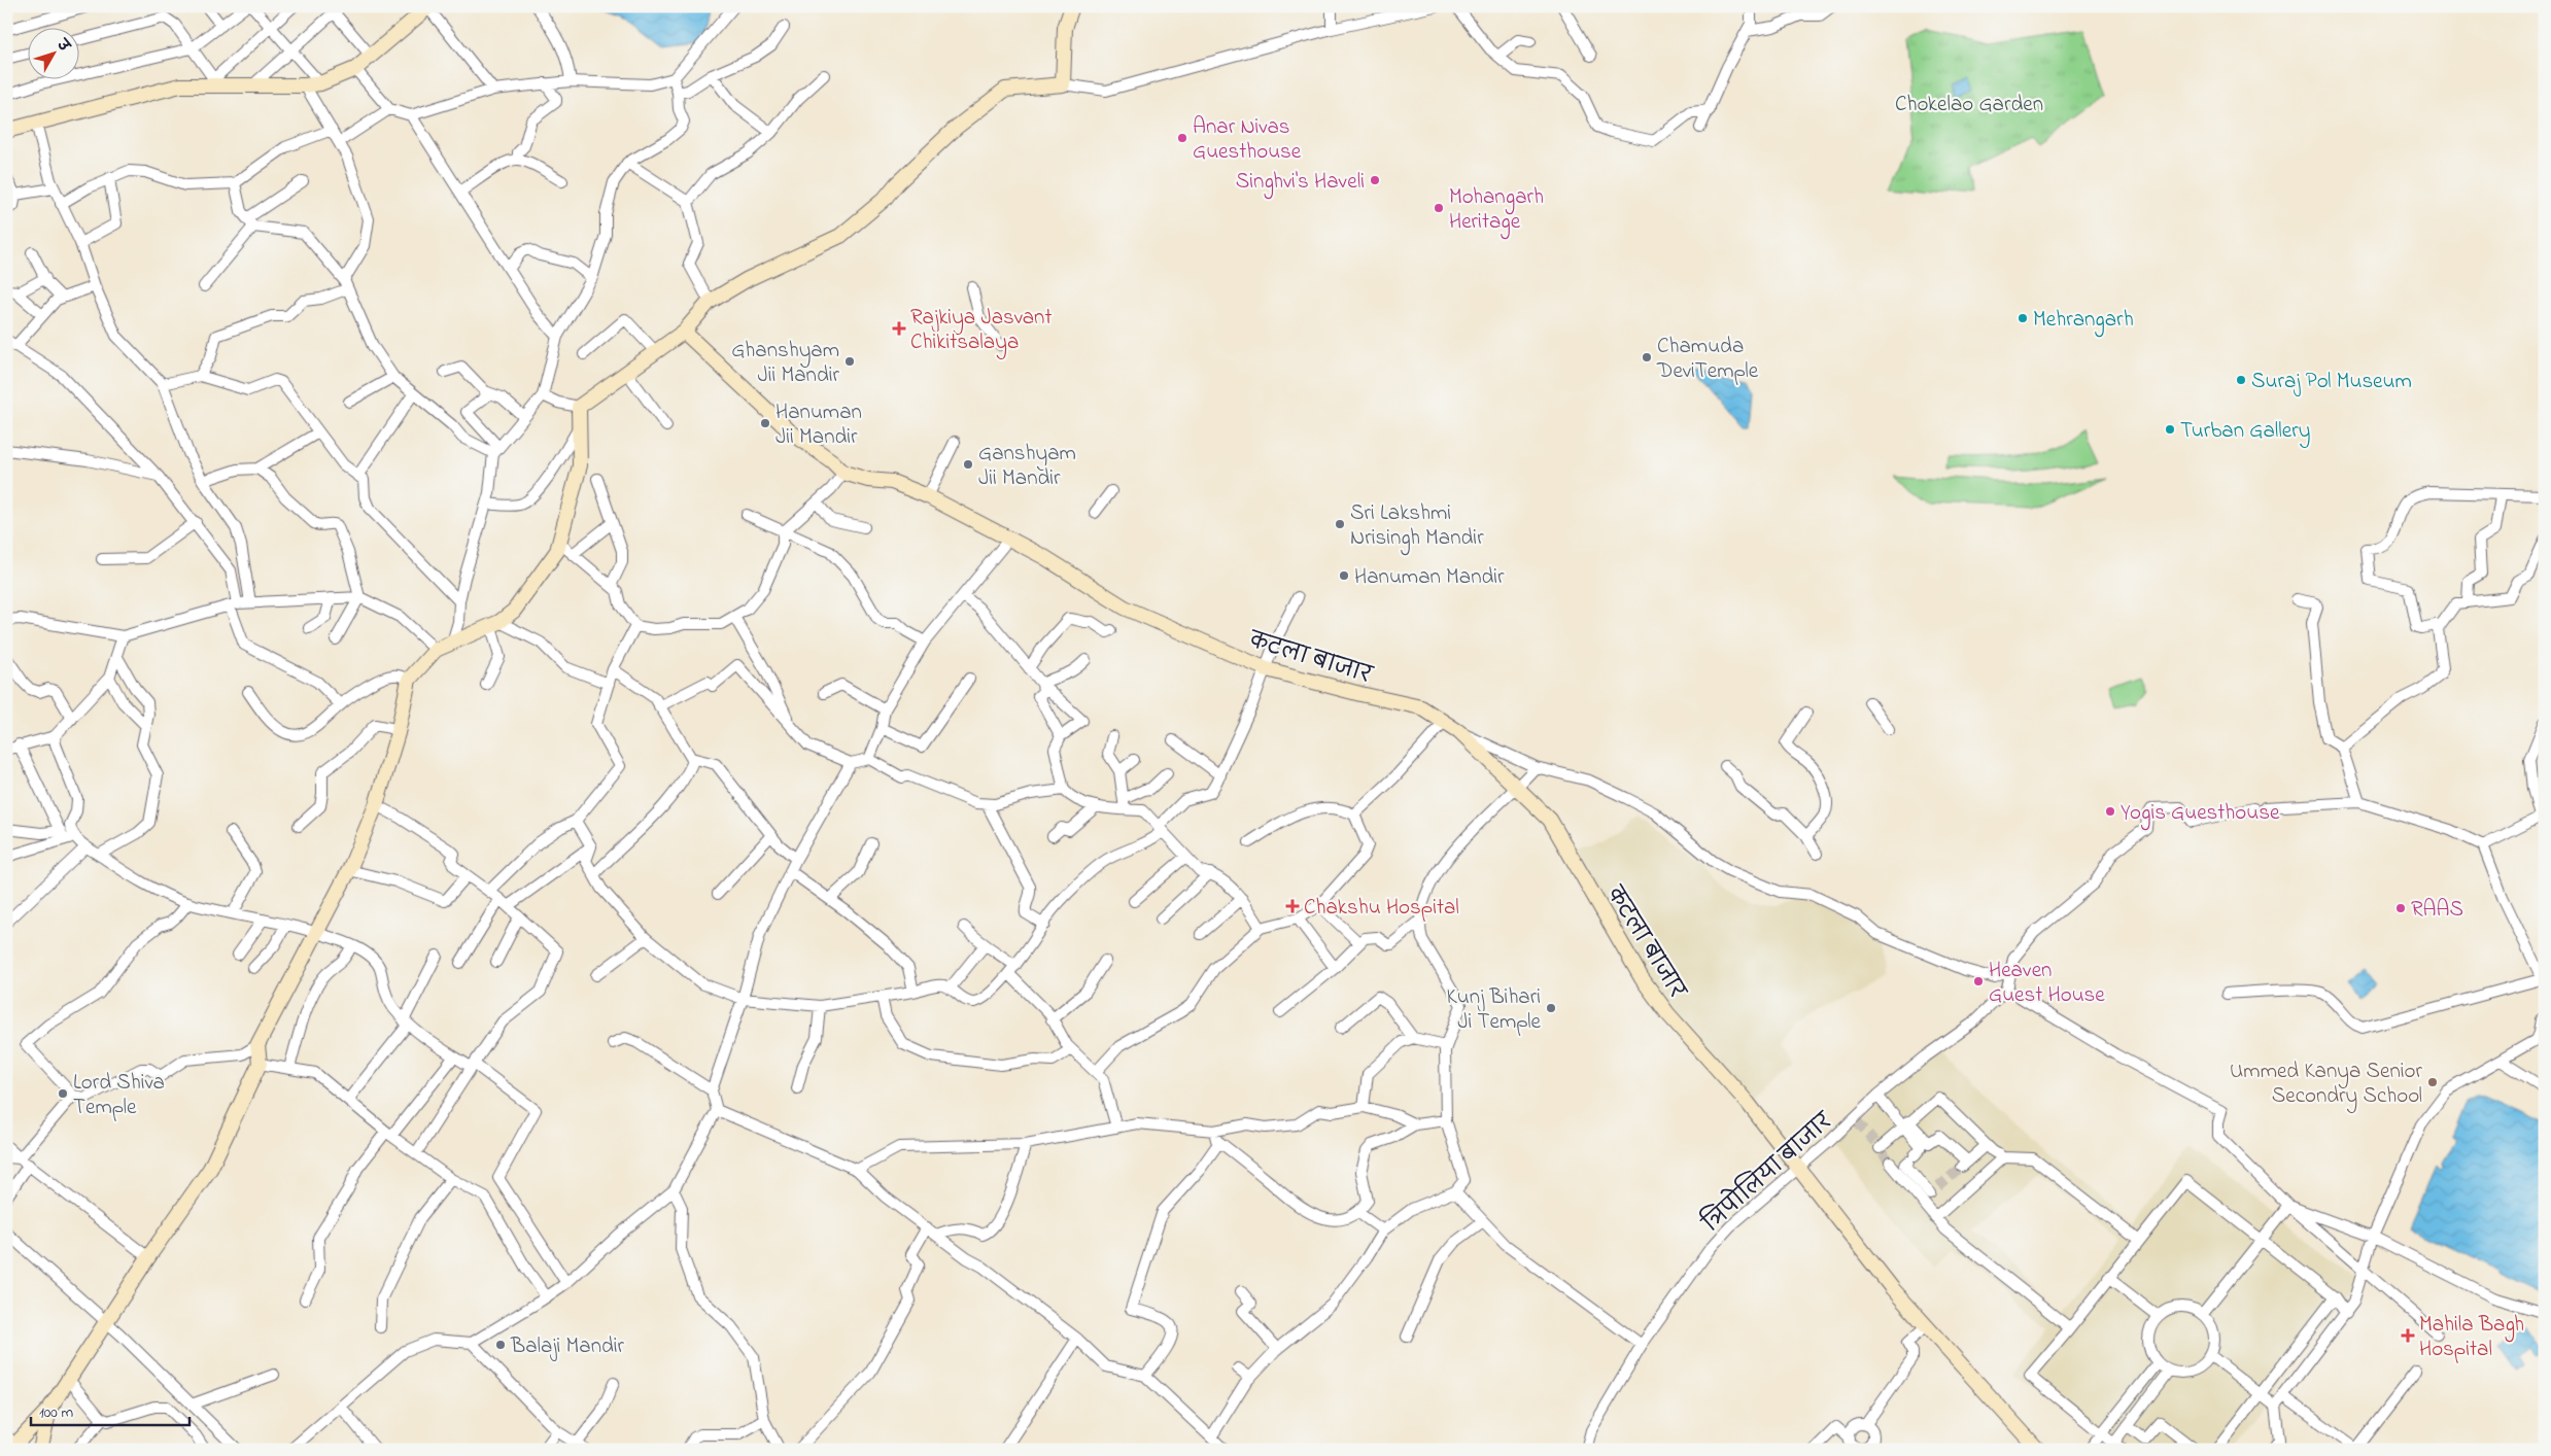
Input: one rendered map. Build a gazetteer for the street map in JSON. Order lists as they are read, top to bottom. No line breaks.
{"streets":{"street":["कटला बाजार","त्रिपोलिया बाजार"]},"crossings":[["कटला बाजार","त्रिपोलिया बाजार"]],"parks":["Chokelao Garden"],"places":{"other":["Anar Nivas Guesthouse","Singhvi's Haveli","Mohangarh Heritage","Mehrangarh","Chamuda DeviTemple","Ghanshyam Jii Mandir","Suraj Pol Museum","Hanuman Jii Mandir","Turban Gallery","Ganshyam Jii Mandir","Sri Lakshmi Nrisingh Mandir","Hanuman Mandir","Yogis Guesthouse","RAAS","Heaven Guest House","Kunj Bihari Ji Temple","Ummed Kanya Senior Secondry School","Lord Shiva Temple","Balaji Mandir"],"health":["Rajkiya Jasvant Chikitsalaya","Chakshu Hospital","Mahila Bagh Hospital"]},"scale_bar":"100 m","north":"top right"}
